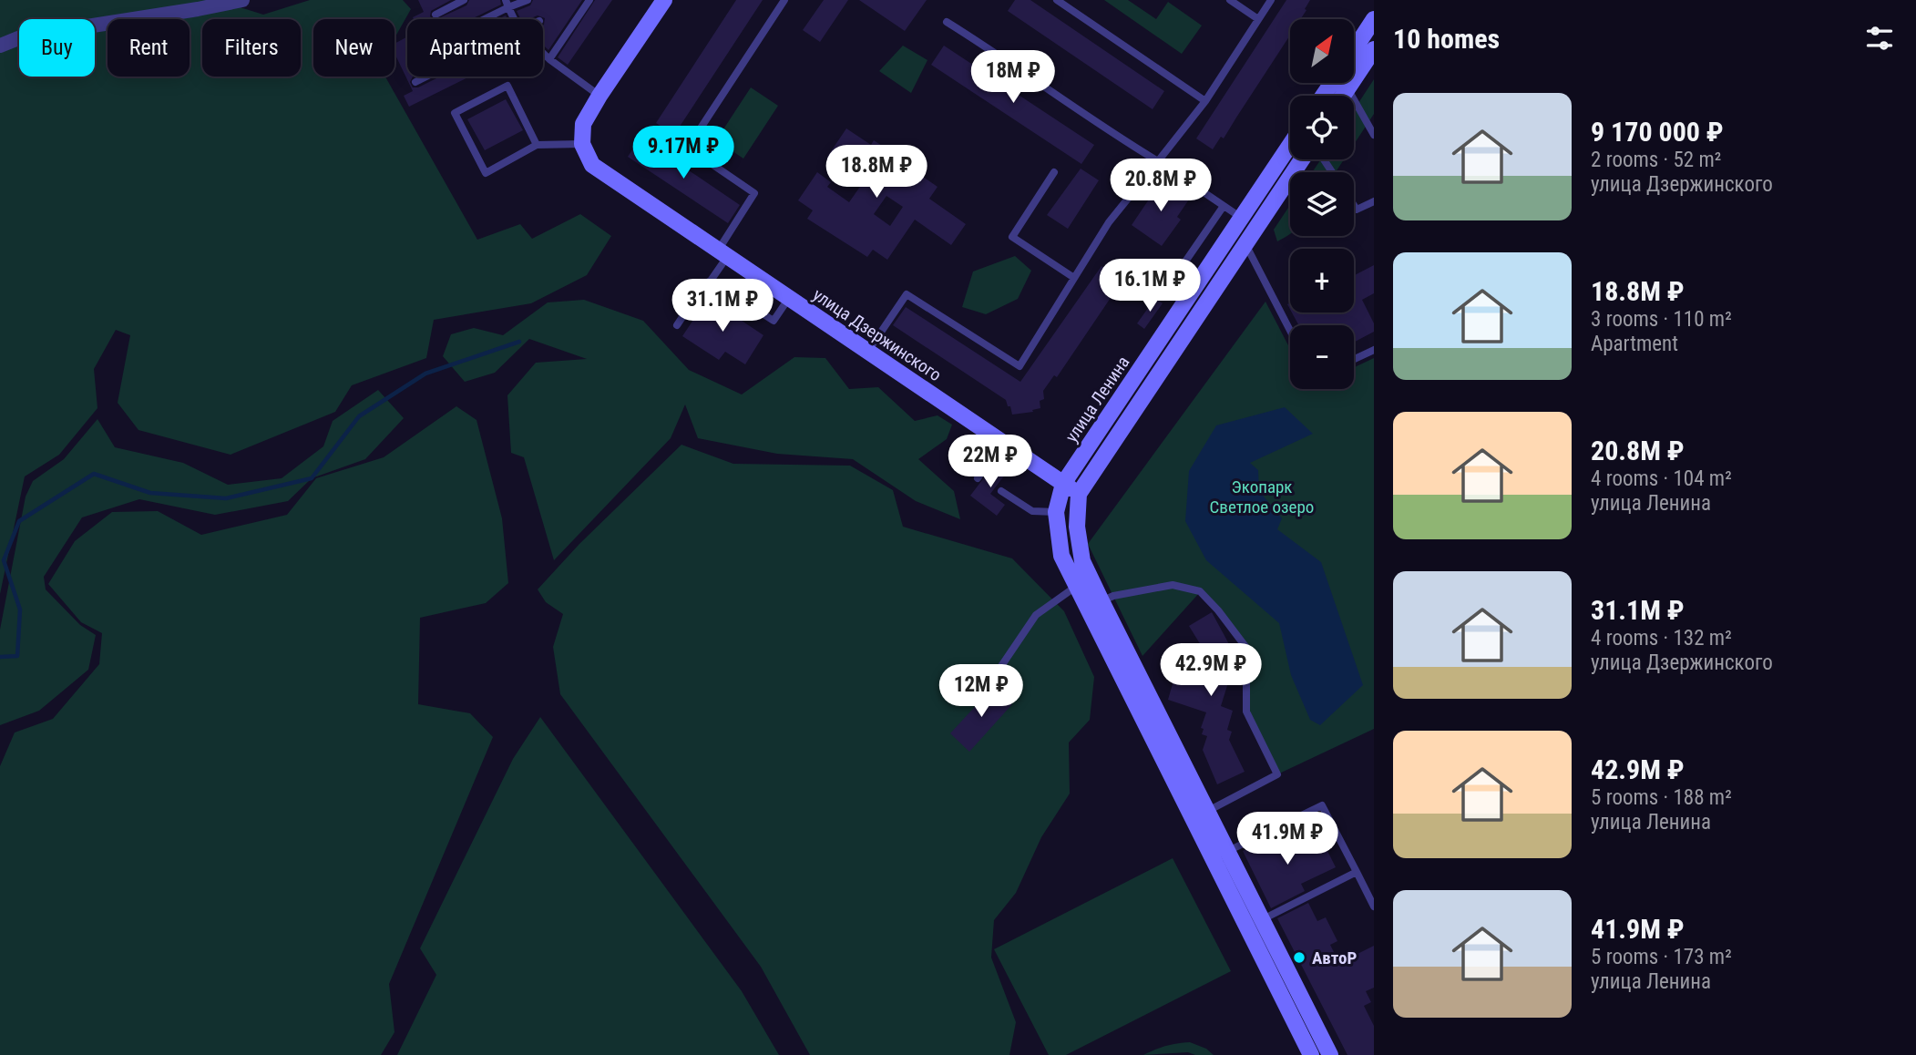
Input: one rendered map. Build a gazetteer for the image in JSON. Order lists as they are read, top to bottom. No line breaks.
{"streets":{"main road":["улица Дзержинского","улица Ленина"]},"crossings":[["улица Дзержинского","улица Ленина"]],"parks":["Экопарк Светлое озеро"],"places":["АвтоР"],"north":"top right","page":{"heading":"10 homes","map_buttons":["+","−"],"chip":["Buy","Rent","Filters","New","Apartment"],"price":["18M ₽","9.17M ₽","18.8M ₽","20.8M ₽","16.1M ₽","31.1M ₽","22M ₽","42.9M ₽","12M ₽","41.9M ₽"],"list":[{"name":"9 170 000 ₽","note":"2 rooms · 52 m² · улица Дзержинского"},{"name":"18.8M ₽","note":"3 rooms · 110 m² · Apartment"},{"name":"20.8M ₽","note":"4 rooms · 104 m² · улица Ленина"},{"name":"31.1M ₽","note":"4 rooms · 132 m² · улица Дзержинского"},{"name":"42.9M ₽","note":"5 rooms · 188 m² · улица Ленина"},{"name":"41.9M ₽","note":"5 rooms · 173 m² · улица Ленина"}]}}
